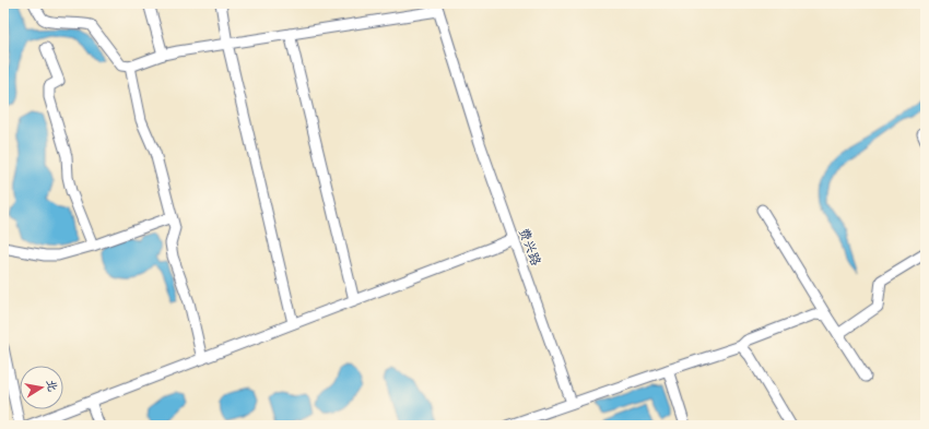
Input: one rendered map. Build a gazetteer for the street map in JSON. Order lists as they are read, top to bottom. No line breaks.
{"streets":{"street":["费兴路"]},"north":"right"}
